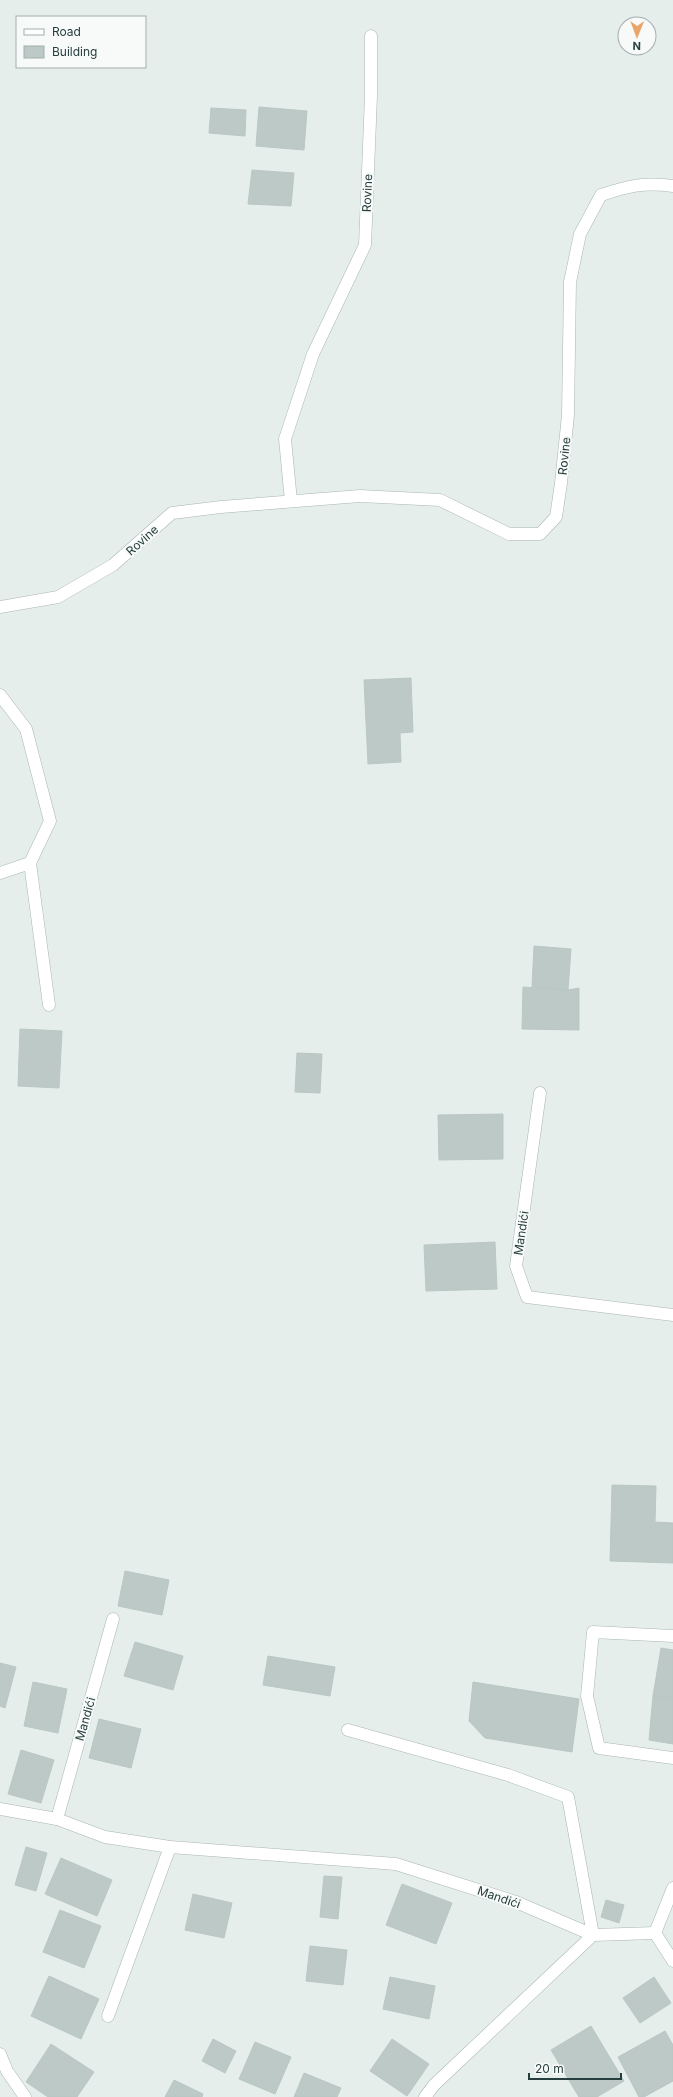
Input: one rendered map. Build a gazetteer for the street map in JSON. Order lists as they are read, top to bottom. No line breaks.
{"streets":{"street":["Rovine","Mandići"]},"legend":["Road","Building"],"scale_bar":"20 m","north":"bottom"}
